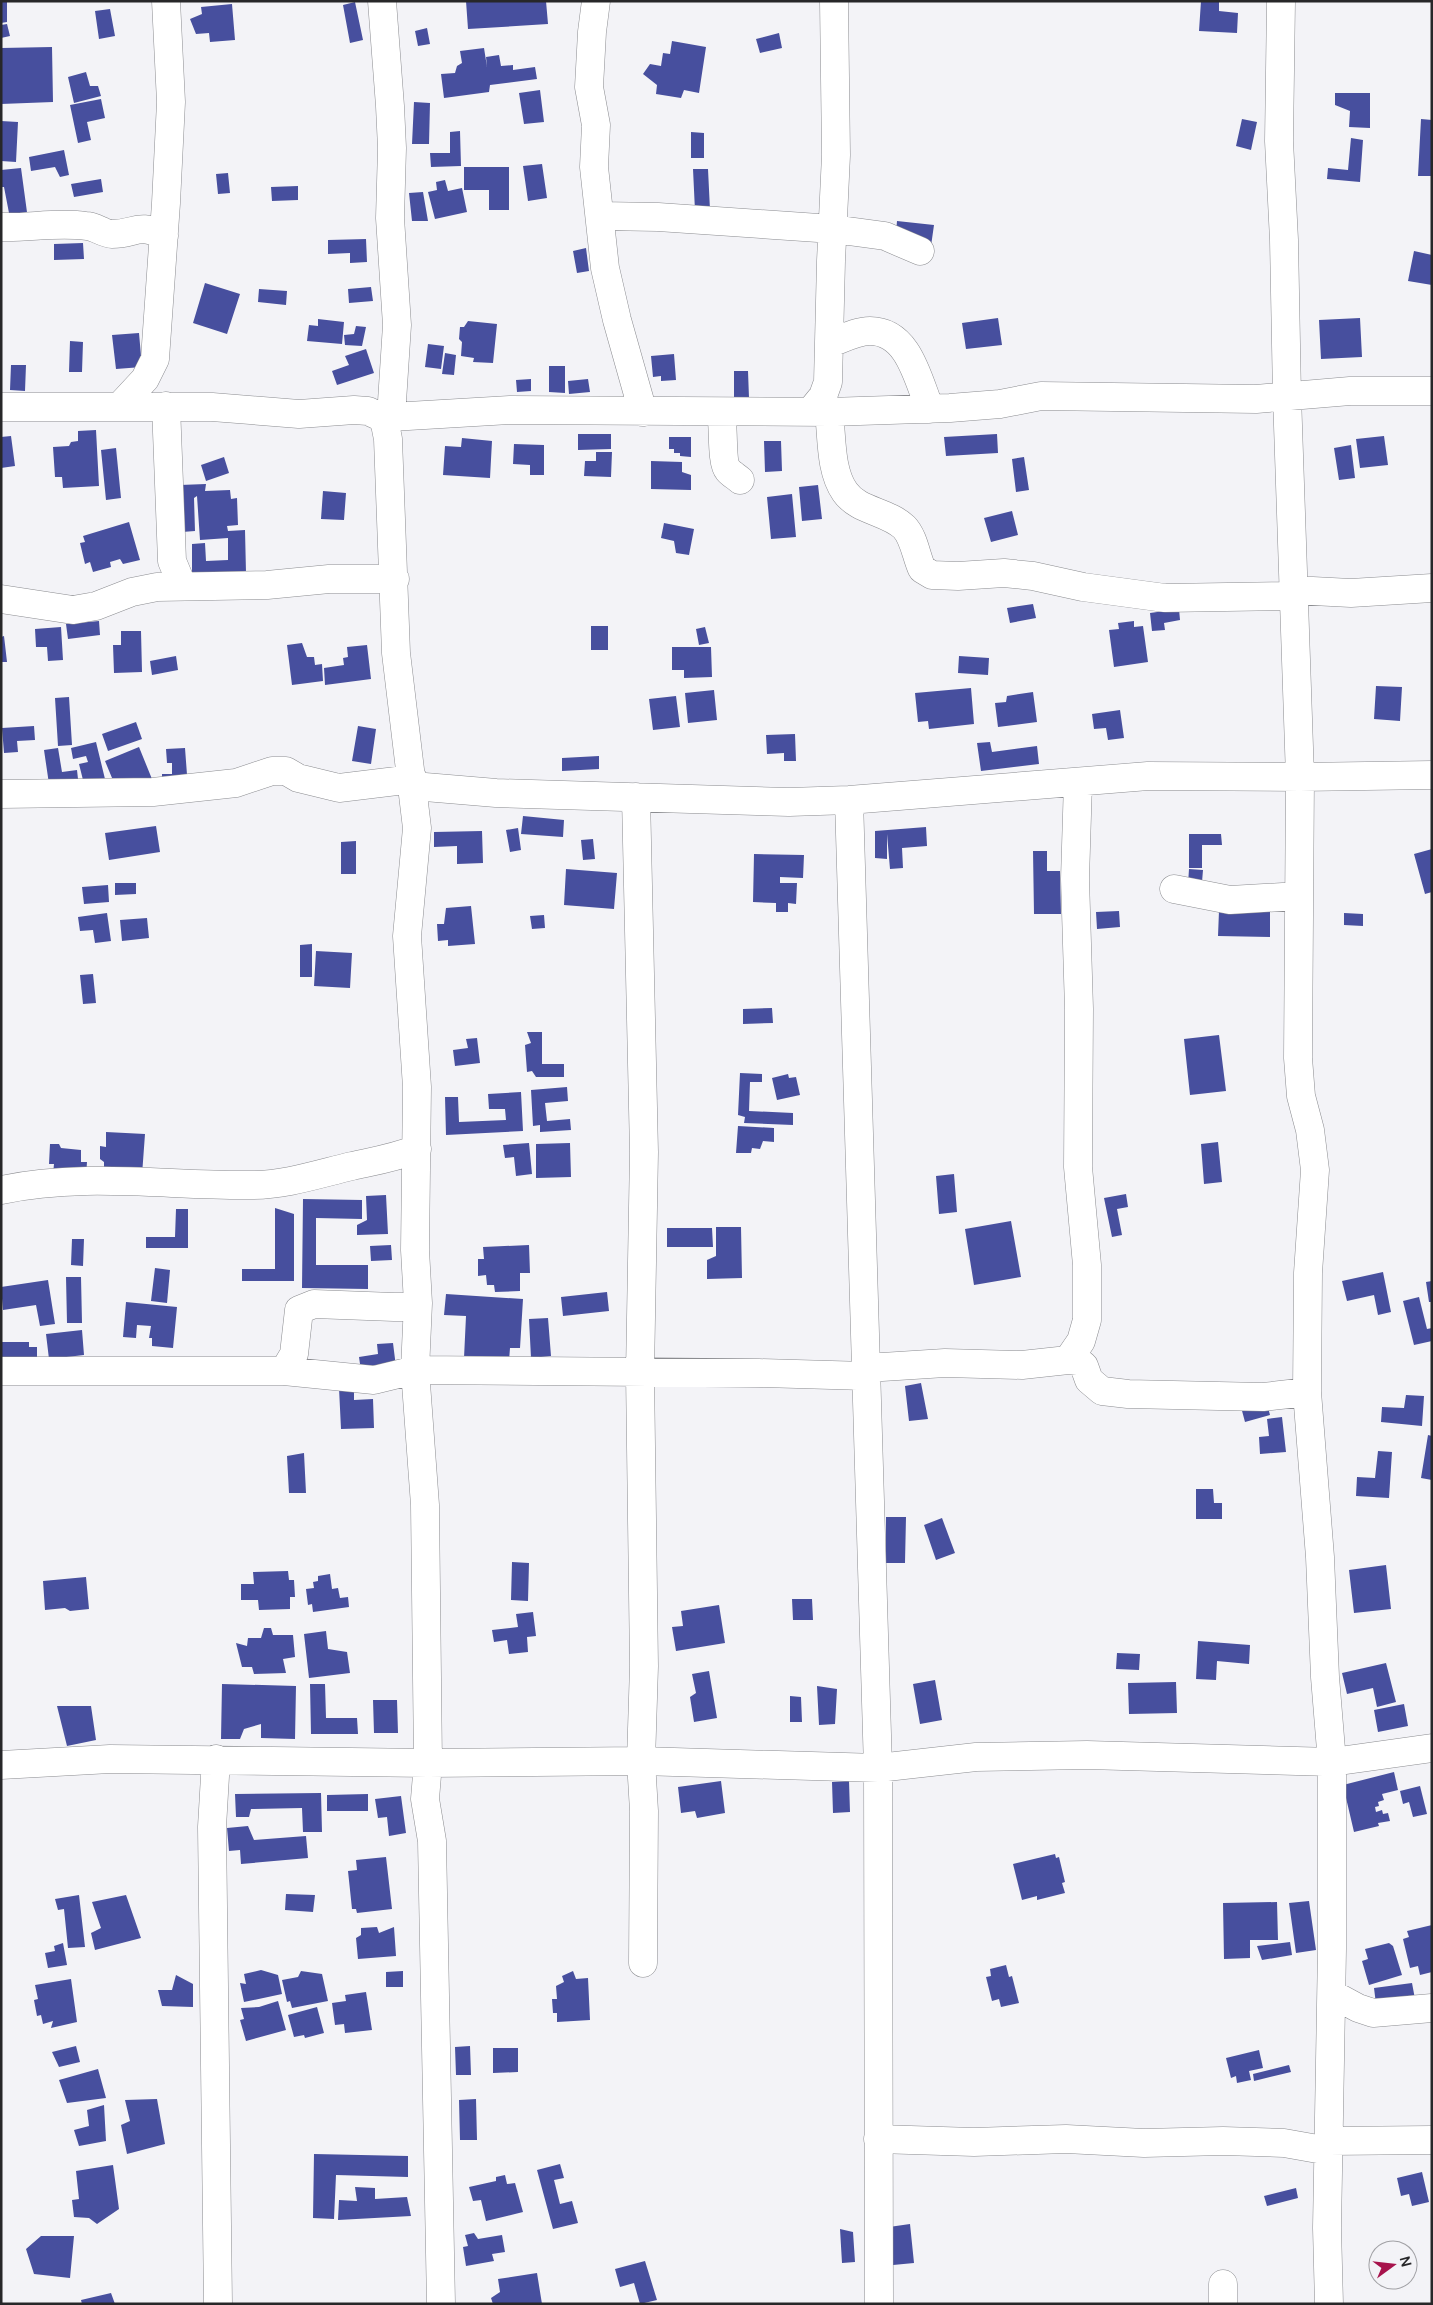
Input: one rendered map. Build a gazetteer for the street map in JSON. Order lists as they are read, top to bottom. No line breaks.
{"north":"right"}
